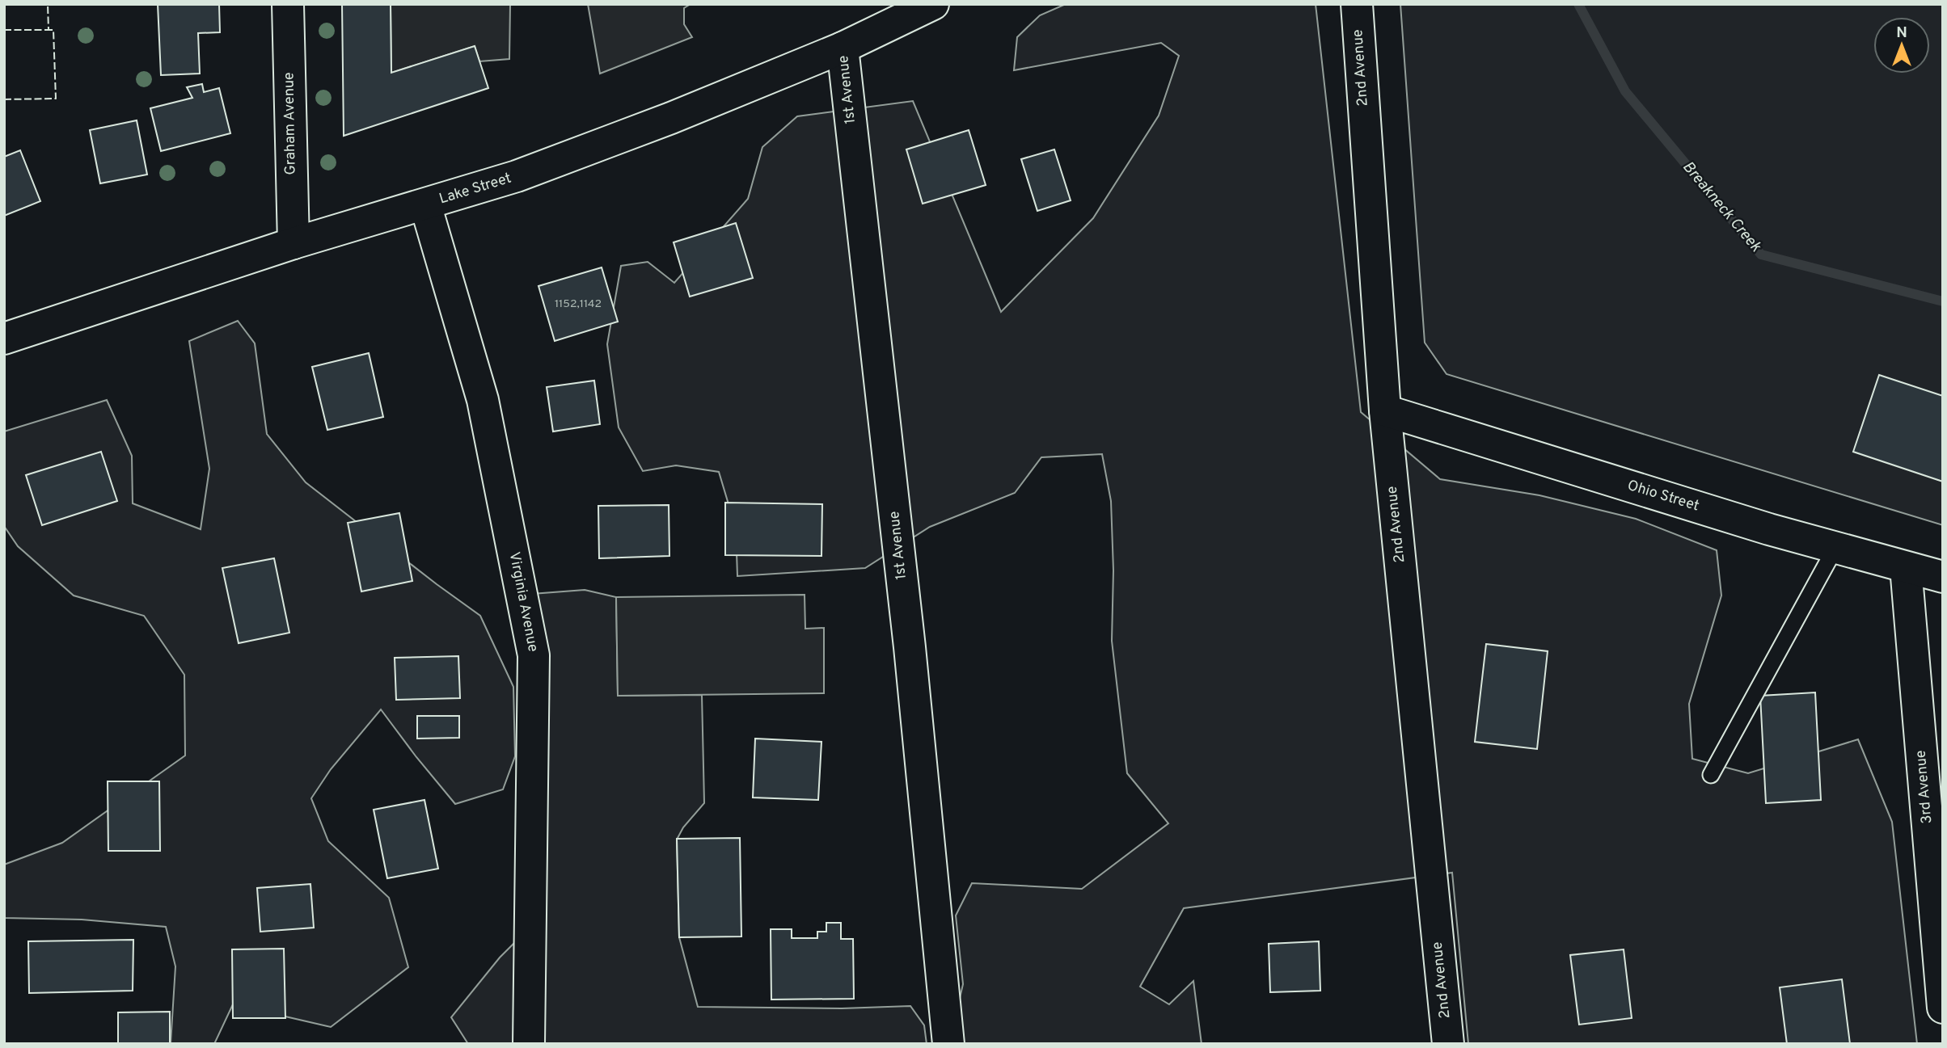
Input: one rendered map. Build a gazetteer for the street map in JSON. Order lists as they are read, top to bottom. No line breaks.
{"streets":{"street":["2nd Avenue","1st Avenue","Graham Avenue","Lake Street","Ohio Street","Virginia Avenue","3rd Avenue"]},"crossings":[["2nd Avenue","Ohio Street"],["1st Avenue","Lake Street"],["Graham Avenue","Lake Street"],["Lake Street","Virginia Avenue"],["Ohio Street","3rd Avenue"]],"water":["Breakneck Creek"],"house_numbers":["1152,1142"],"north":"top"}
